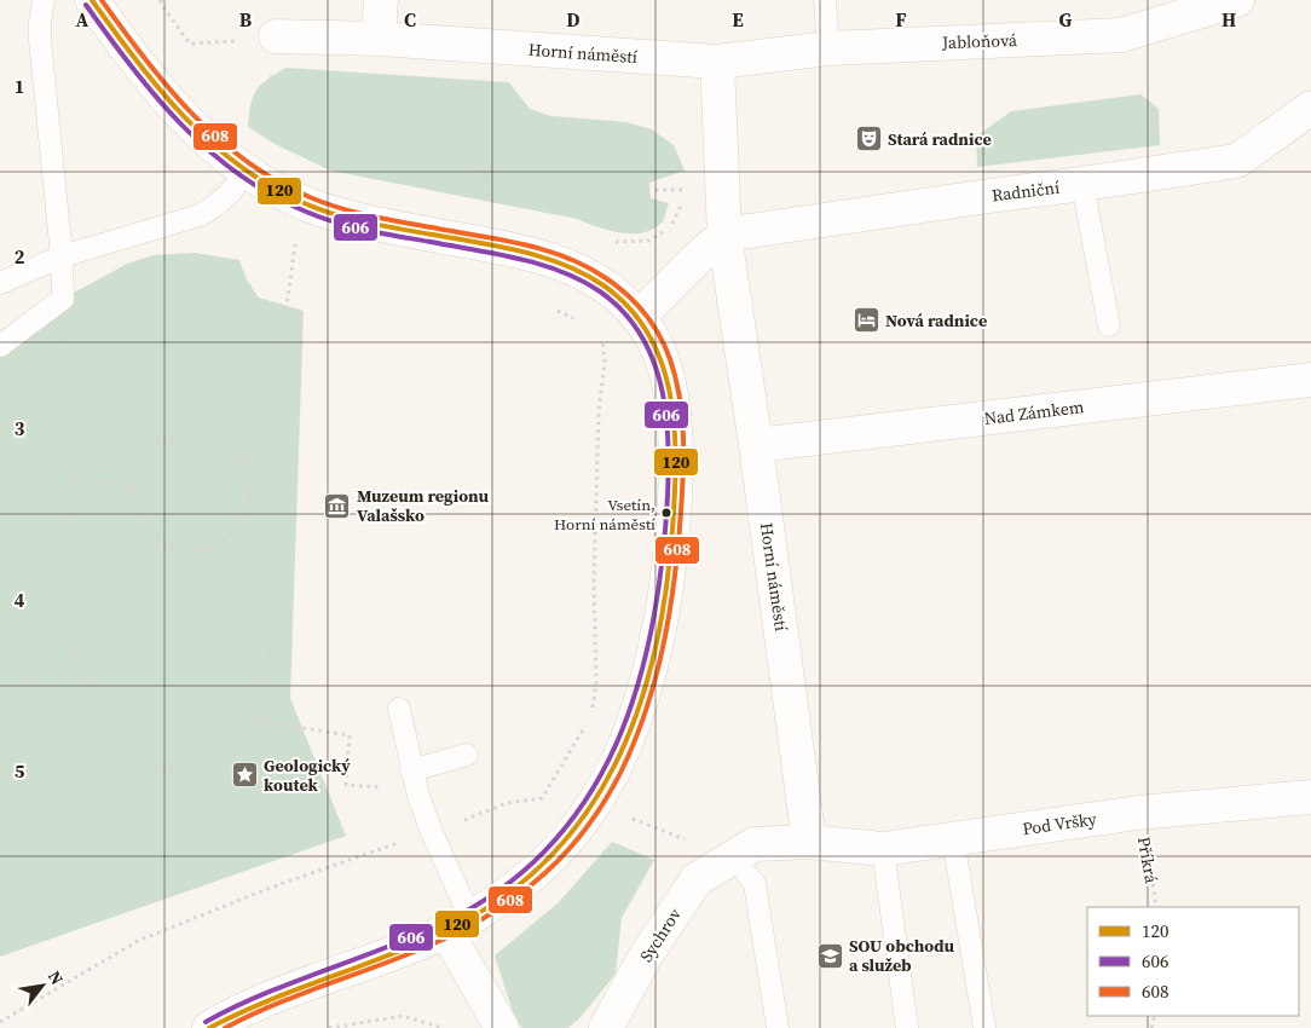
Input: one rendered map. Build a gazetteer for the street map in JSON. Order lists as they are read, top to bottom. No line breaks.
{"streets":{"street":["Jabloňová","Horní náměstí","Radniční","Nad Zámkem","Pod Vršky","Sychrov"],"path":["Příkrá"]},"crossings":[["Jabloňová","Horní náměstí"],["Horní náměstí","Radniční"],["Horní náměstí","Nad Zámkem"],["Horní náměstí","Pod Vršky"],["Pod Vršky","Příkrá"]],"places":{"theatre":["Stará radnice"],"hotel":["Nová radnice"],"museum":["Muzeum regionu Valašsko"],"other":["Vsetín, Horní náměstí"],"place":["Geologický koutek"],"school or university":["SOU obchodu a služeb"]},"lines":["transit line 120","transit line 608","transit line 606"],"legend":["120","606","608"],"north":"top right","grid":{"columns":["A","B","C","D","E","F","G","H"],"rows":["1","2","3","4","5"]}}
